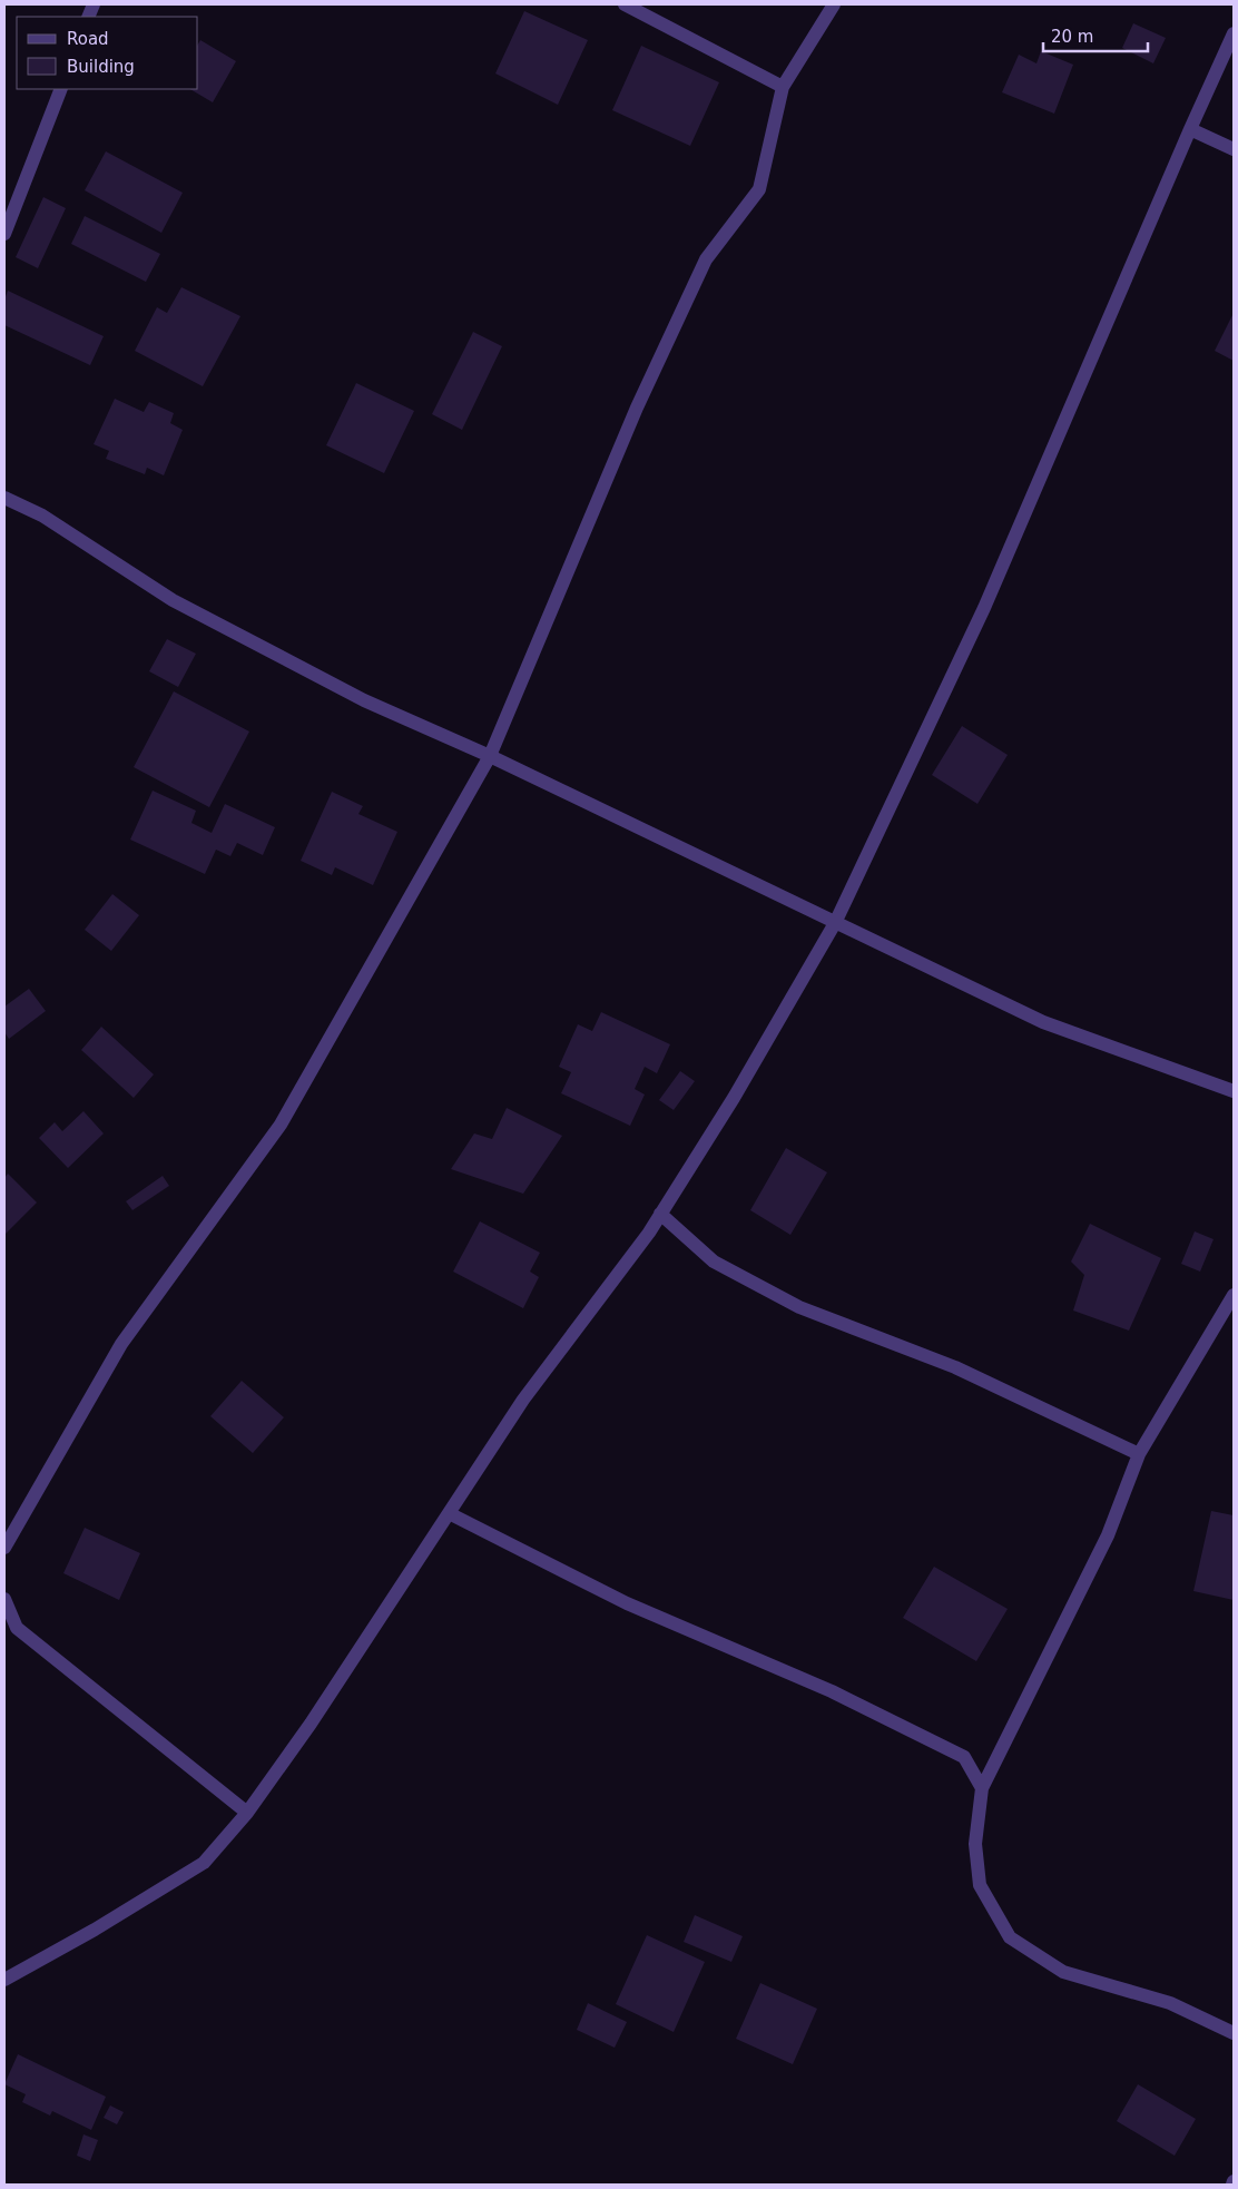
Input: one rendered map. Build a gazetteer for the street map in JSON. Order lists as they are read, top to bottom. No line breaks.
{"legend":["Road","Building"],"scale_bar":"20 m"}
